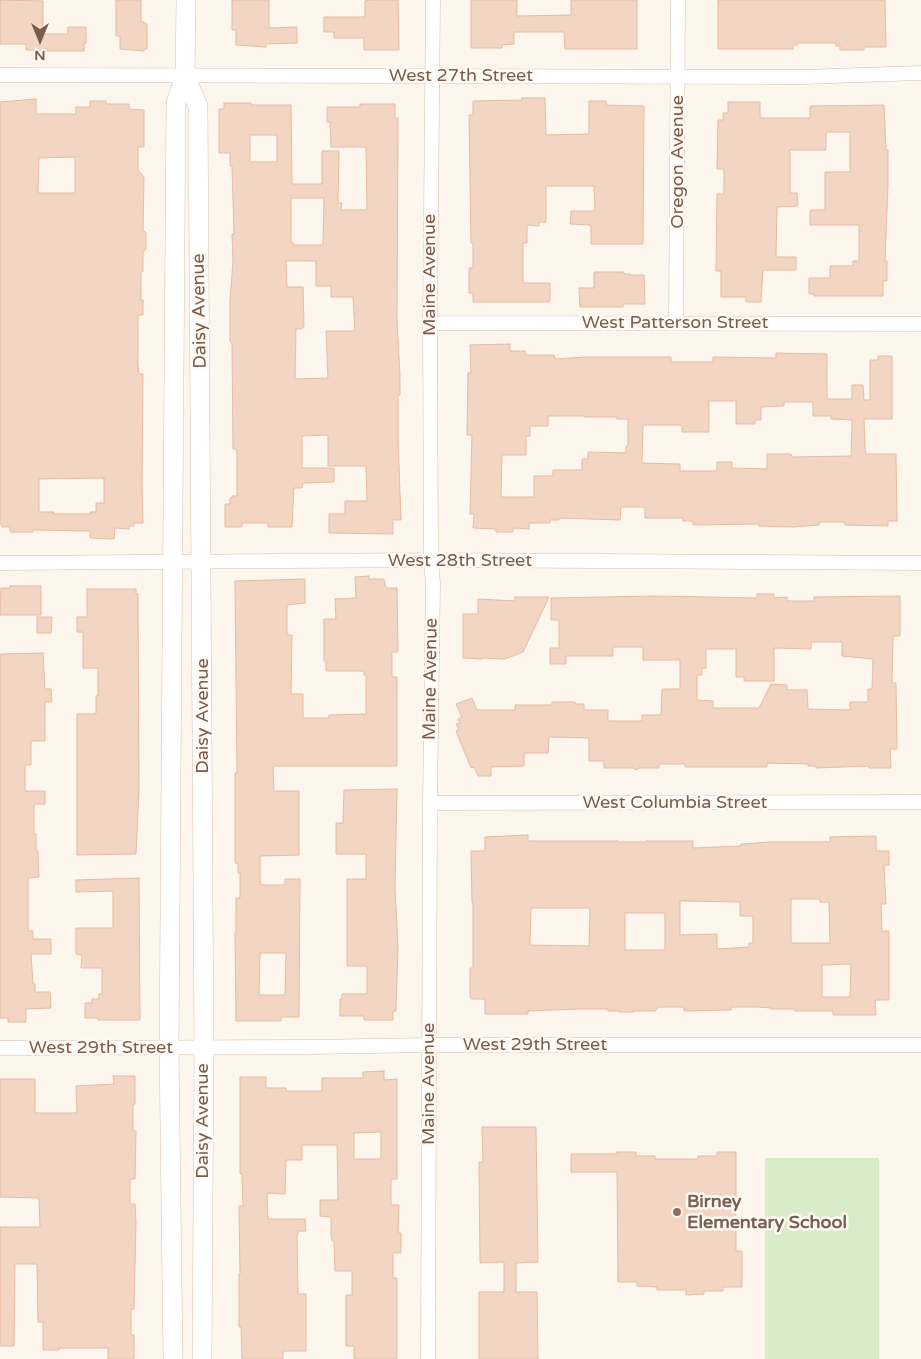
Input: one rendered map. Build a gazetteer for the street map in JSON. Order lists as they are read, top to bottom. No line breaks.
{"streets":{"street":["West 27th Street","Oregon Avenue","Maine Avenue","Daisy Avenue","West Patterson Street","West 28th Street","West Columbia Street","West 29th Street"]},"crossings":[["West 27th Street","Oregon Avenue"],["West 27th Street","Maine Avenue"],["West 27th Street","Daisy Avenue"],["Oregon Avenue","West Patterson Street"],["Maine Avenue","West Patterson Street"],["Maine Avenue","West 28th Street"],["Maine Avenue","West Columbia Street"],["Maine Avenue","West 29th Street"],["Daisy Avenue","West 28th Street"],["Daisy Avenue","West 29th Street"]],"places":["Birney Elementary School"],"north":"bottom"}
